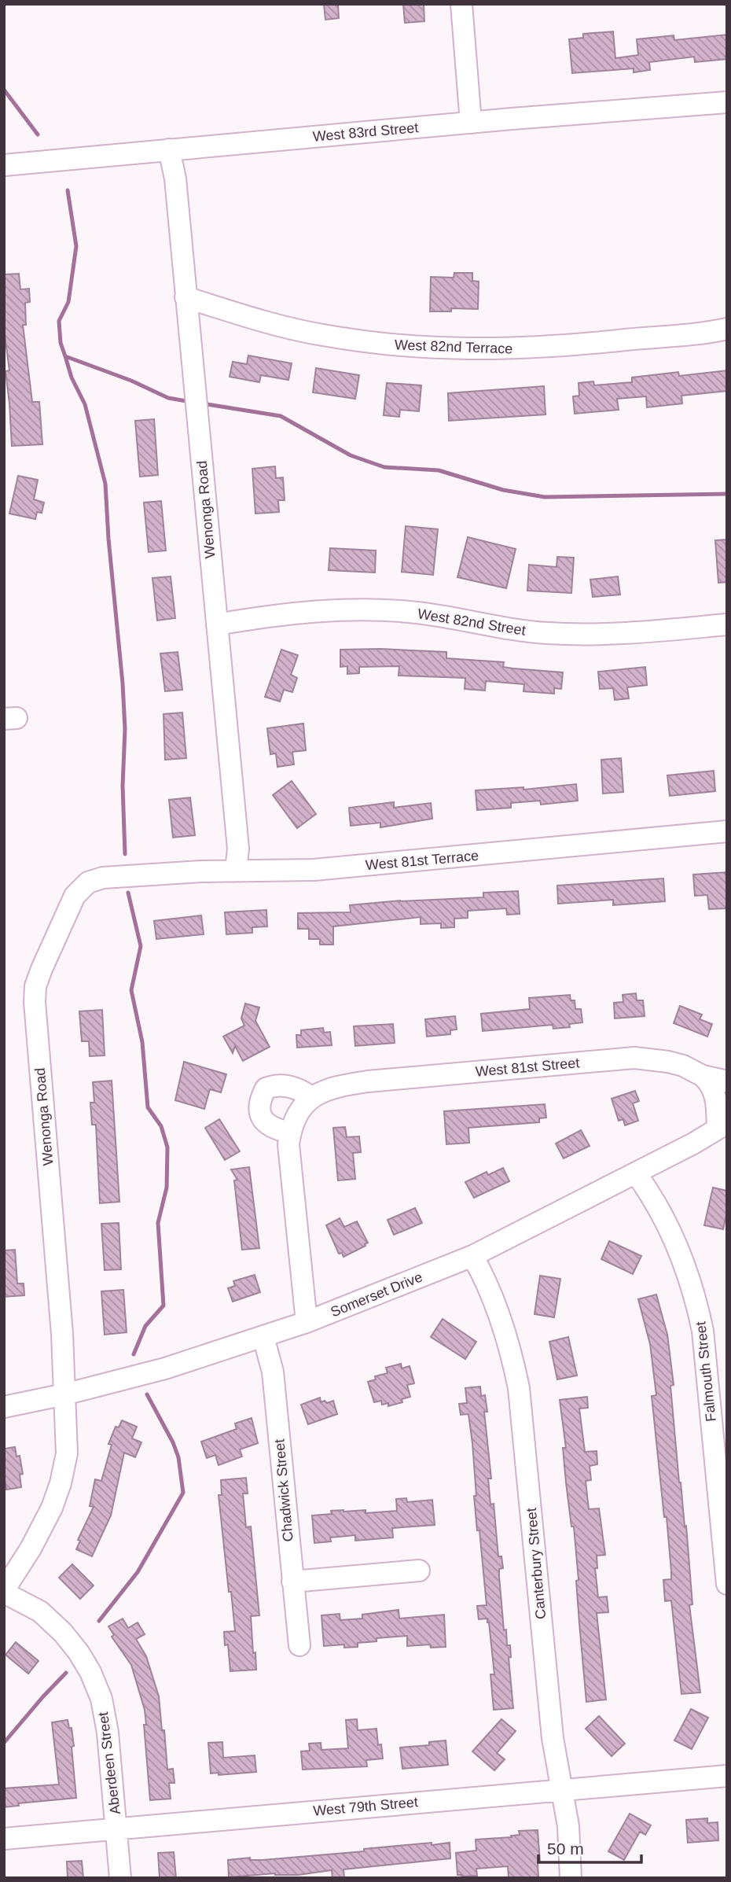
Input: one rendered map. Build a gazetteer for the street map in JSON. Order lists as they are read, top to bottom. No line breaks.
{"streets":{"street":["West 83rd Street","West 82nd Terrace","Wenonga Road","West 82nd Street","West 81st Terrace","West 81st Street","Somerset Drive","Falmouth Street","Chadwick Street","Canterbury Street","Aberdeen Street","West 79th Street"]},"crossings":[["West 83rd Street","Wenonga Road"],["West 82nd Terrace","Wenonga Road"],["Wenonga Road","West 82nd Street"],["Wenonga Road","West 81st Terrace"],["Wenonga Road","Somerset Drive"],["Wenonga Road","Aberdeen Street"],["Somerset Drive","Falmouth Street"],["Somerset Drive","Chadwick Street"],["Somerset Drive","Canterbury Street"],["Canterbury Street","West 79th Street"],["Aberdeen Street","West 79th Street"]],"scale_bar":"50 m"}
